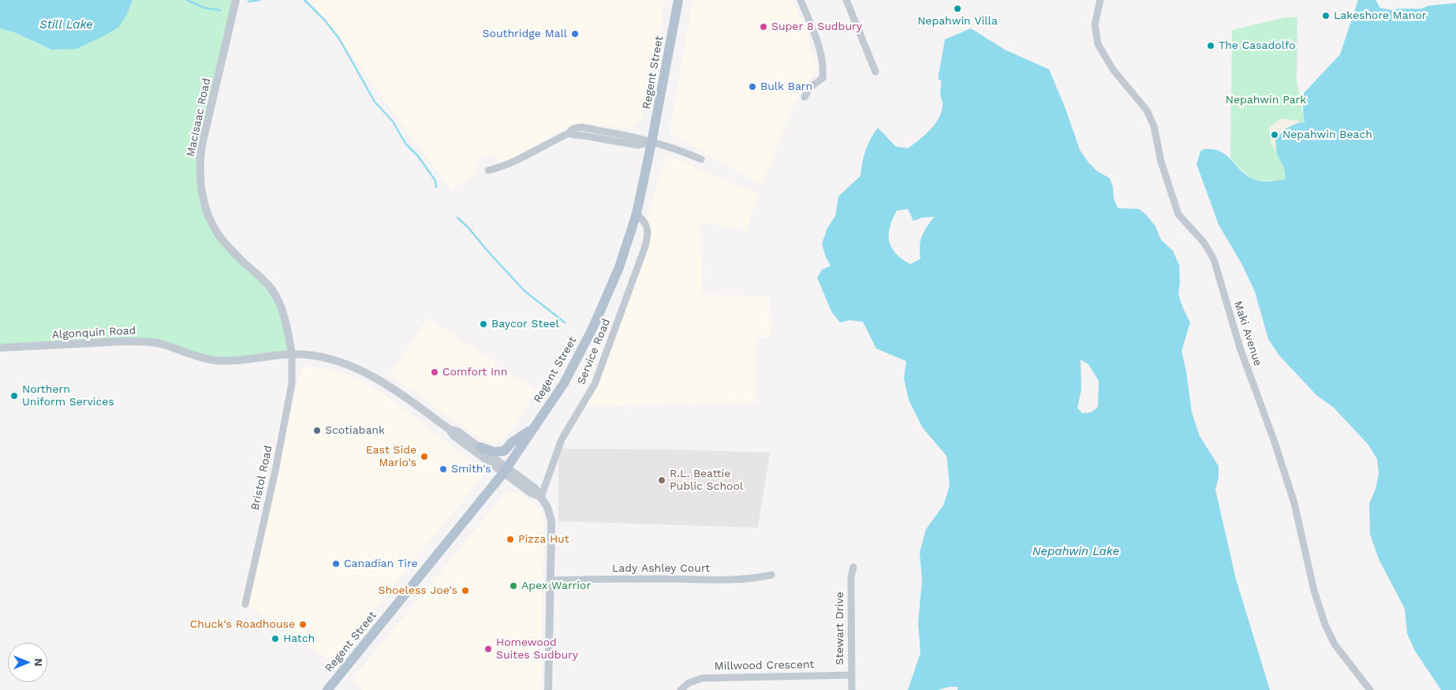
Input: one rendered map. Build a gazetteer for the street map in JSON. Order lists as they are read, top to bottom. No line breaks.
{"streets":{"main road":["Regent Street"],"street":["MacIsaac Road","Algonquin Road","Maki Avenue","Service Road","Bristol Road","Lady Ashley Court","Stewart Drive","Millwood Crescent"]},"crossings":[["Regent Street","Algonquin Road"],["Regent Street","Service Road"],["MacIsaac Road","Algonquin Road"],["MacIsaac Road","Bristol Road"],["Algonquin Road","Bristol Road"],["Stewart Drive","Millwood Crescent"]],"water":["Still Lake","Nepahwin Lake"],"parks":["Nepahwin Park"],"places":["Nepahwin Villa","Lakeshore Manor","Super 8 Sudbury","Southridge Mall","The Casadolfo","Bulk Barn","Nepahwin Beach","Baycor Steel","Comfort Inn","Northern Uniform Services","Scotiabank","East Side Mario's","Smith's","R.L. Beattie Public School","Pizza Hut","Canadian Tire","Apex Warrior","Shoeless Joe's","Chuck's Roadhouse","Hatch","Homewood Suites Sudbury"],"north":"right"}
